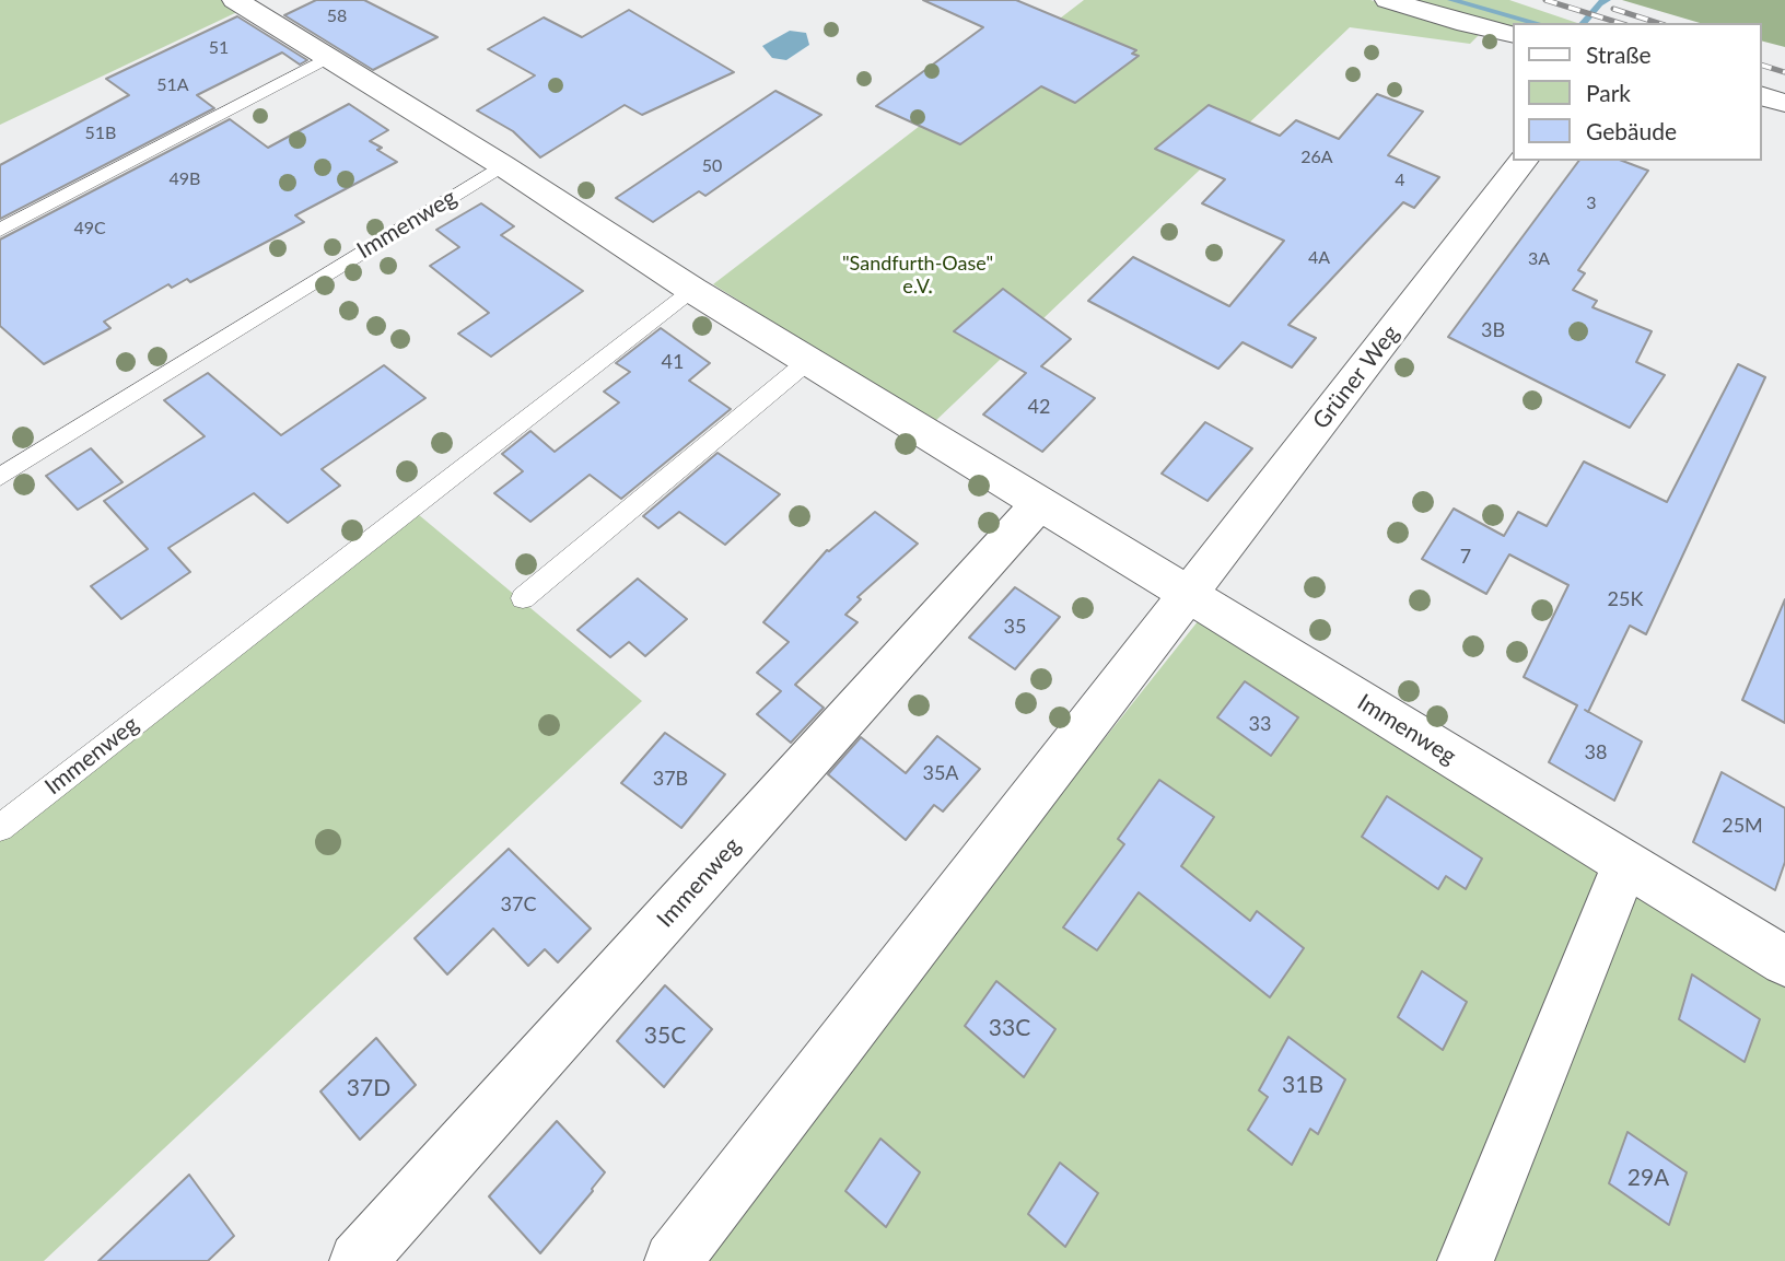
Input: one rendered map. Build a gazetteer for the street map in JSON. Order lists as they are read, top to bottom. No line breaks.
{"streets":{"street":["Immenweg","Grüner Weg"]},"crossings":[["Immenweg","Grüner Weg"]],"parks":["\"Sandfurth-Oase\" e.V."],"house_numbers":["58","51","51A","51B","26A","50","49B","4","3","49C","4A","3A","3B","41","42","7","25K","35","33","38","35A","37B","25M","37C","33C","35C","31B","37D","29A"],"legend":["Straße","Park","Gebäude"]}
